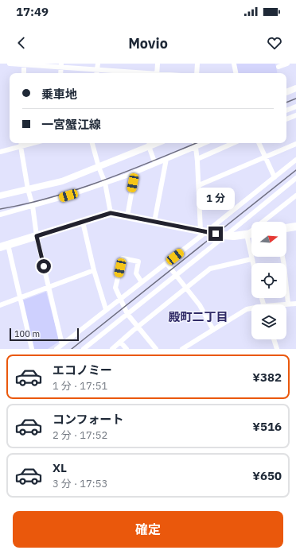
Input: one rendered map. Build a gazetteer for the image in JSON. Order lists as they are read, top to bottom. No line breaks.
{"districts":["殿町二丁目"],"scale_bar":"100 m","north":"right","page":{"status":"17:49","header":"Movio","banner":["乗車地","一宮蟹江線"],"bubble":"1 分","scale":"100 m","list":[{"name":"エコノミー","note":"1 分 · 17:51","value":"¥382"},{"name":"コンフォート","note":"2 分 · 17:52","value":"¥516"},{"name":"XL","note":"3 分 · 17:53","value":"¥650"}],"buttons":"確定"}}
